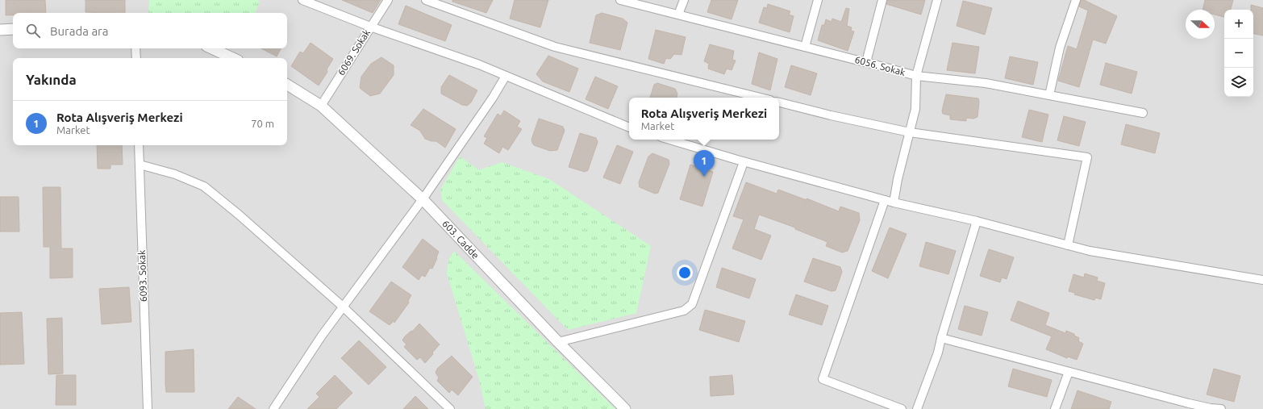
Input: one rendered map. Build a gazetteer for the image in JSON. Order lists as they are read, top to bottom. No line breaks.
{"streets":{"street":["6069. Sokak","6056. Sokak","603. Cadde","6093. Sokak"]},"crossings":[["6069. Sokak","603. Cadde"]],"north":"right","page":{"map_buttons":["+","−"],"search":"Burada ara","heading":"Yakında","popup":["Rota Alışveriş Merkezi","Market"],"list":[{"mark":"1","name":"Rota Alışveriş Merkezi","note":"Market","value":"70 m"}],"pins":"1"}}
